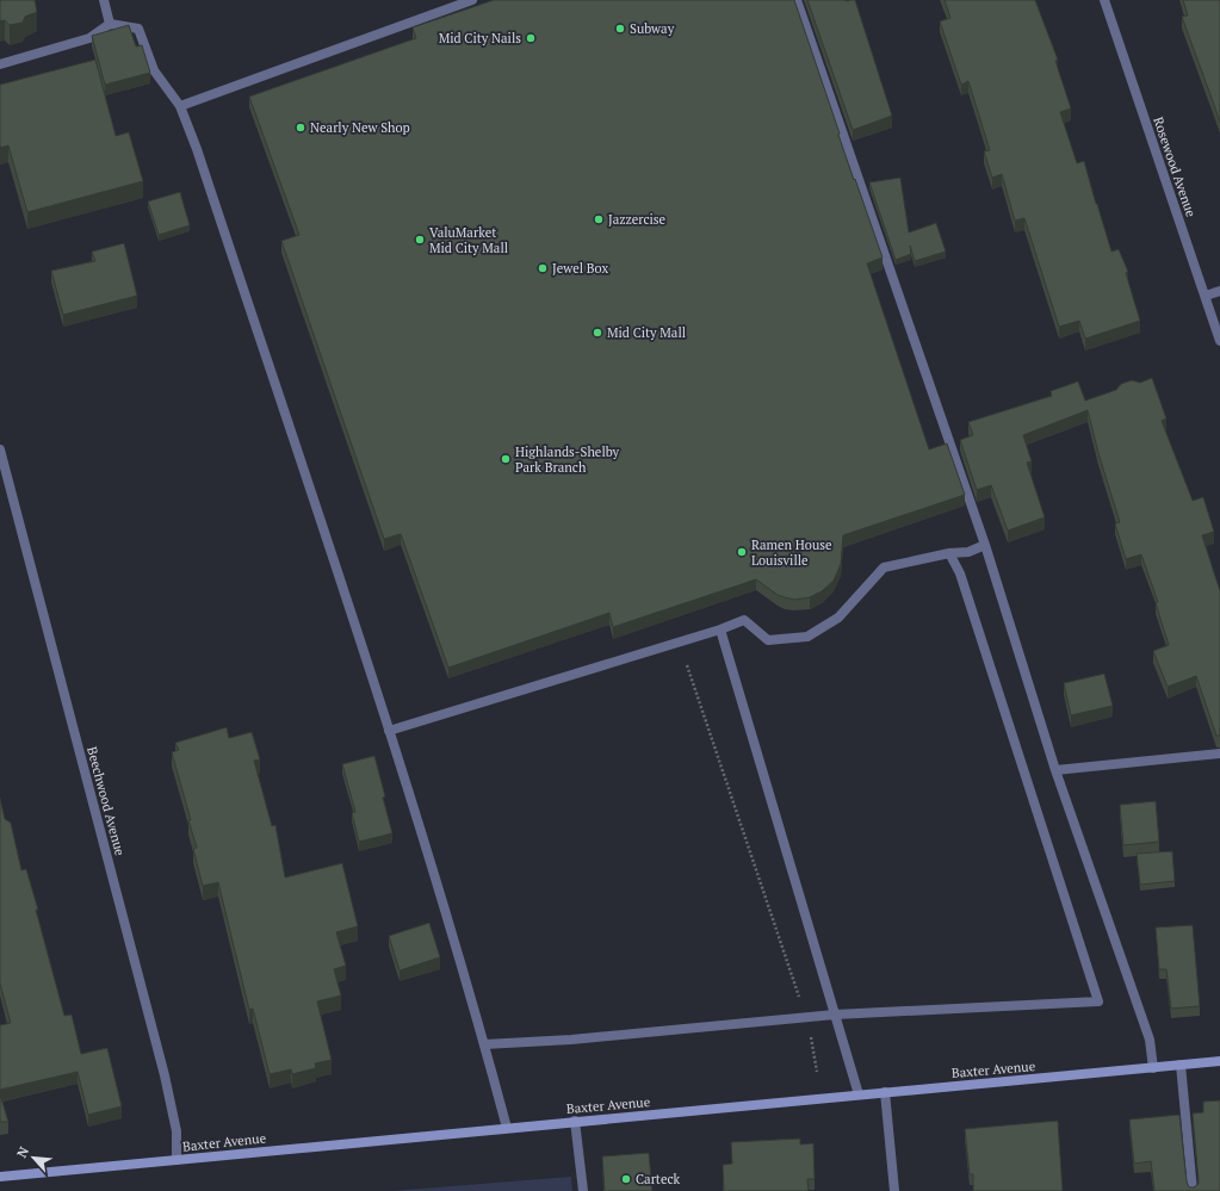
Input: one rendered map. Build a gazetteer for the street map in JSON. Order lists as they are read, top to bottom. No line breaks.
{"streets":{"main road":["Baxter Avenue"],"street":["Rosewood Avenue","Beechwood Avenue"]},"crossings":[["Beechwood Avenue","Baxter Avenue"]],"places":["Subway","Mid City Nails","Nearly New Shop","Jazzercise","ValuMarket Mid City Mall","Jewel Box","Mid City Mall","Highlands-Shelby Park Branch","Ramen House Louisville","Carteck"],"north":"top left"}
